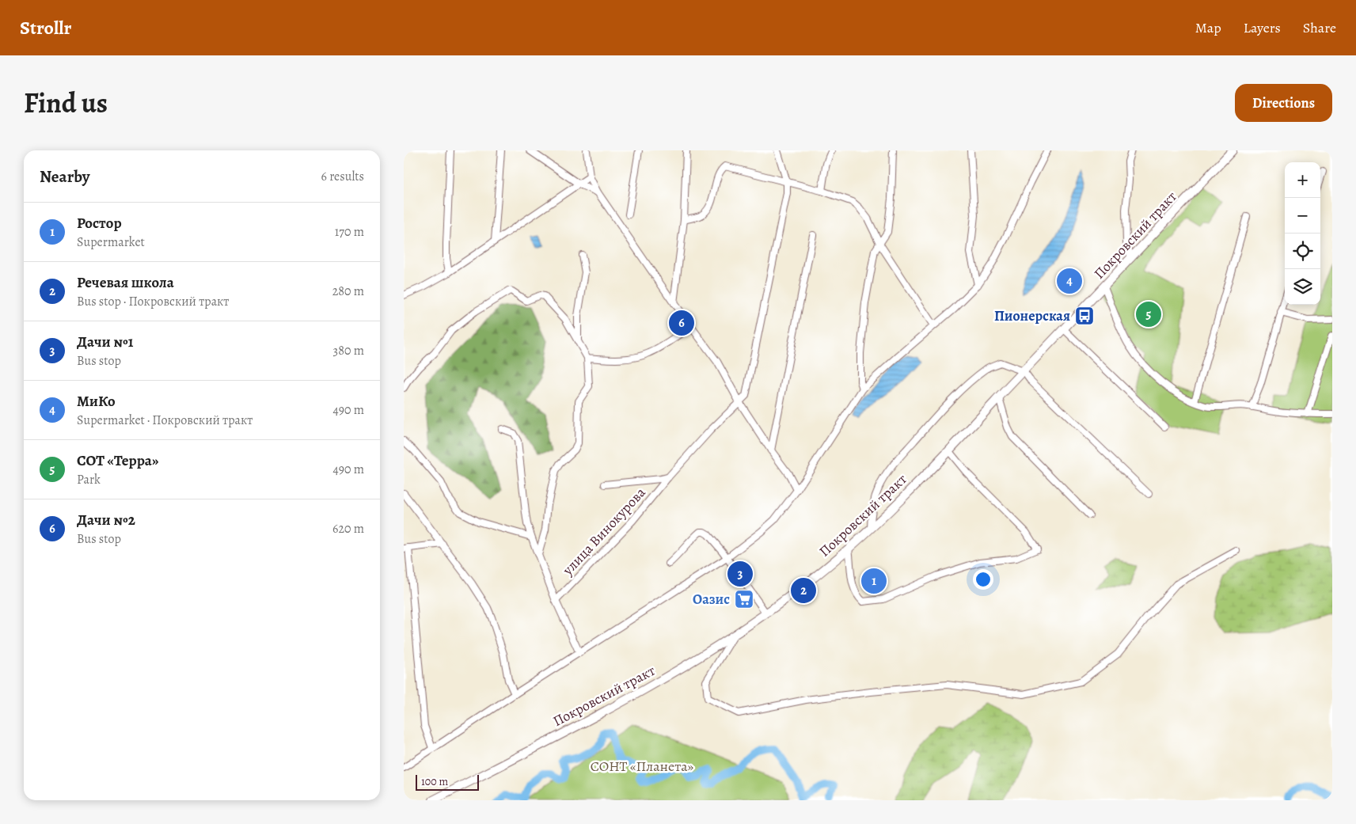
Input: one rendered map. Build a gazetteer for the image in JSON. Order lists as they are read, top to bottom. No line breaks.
{"streets":{"main road":["Покровский тракт"],"street":["улица Винокурова"]},"parks":["СОНТ «Планета»"],"places":{"bus stop":["Пионерская"],"supermarket":["Оазис"]},"scale_bar":"100 m","page":{"header":"Strollr","nav":["Map","Layers","Share"],"title":"Find us","buttons":"Directions","heading":["Nearby","6 results"],"map_buttons":["+","−"],"list":[{"mark":"1","name":"Ростор","note":"Supermarket","value":"170 m"},{"mark":"2","name":"Речевая школа","note":"Bus stop · Покровский тракт","value":"280 m"},{"mark":"3","name":"Дачи №1","note":"Bus stop","value":"380 m"},{"mark":"4","name":"МиКо","note":"Supermarket · Покровский тракт","value":"490 m"},{"mark":"5","name":"СОТ «Терра»","note":"Park","value":"490 m"},{"mark":"6","name":"Дачи №2","note":"Bus stop","value":"620 m"}],"pins":["4","5","6","3","1","2"],"scale":"100 m"}}
